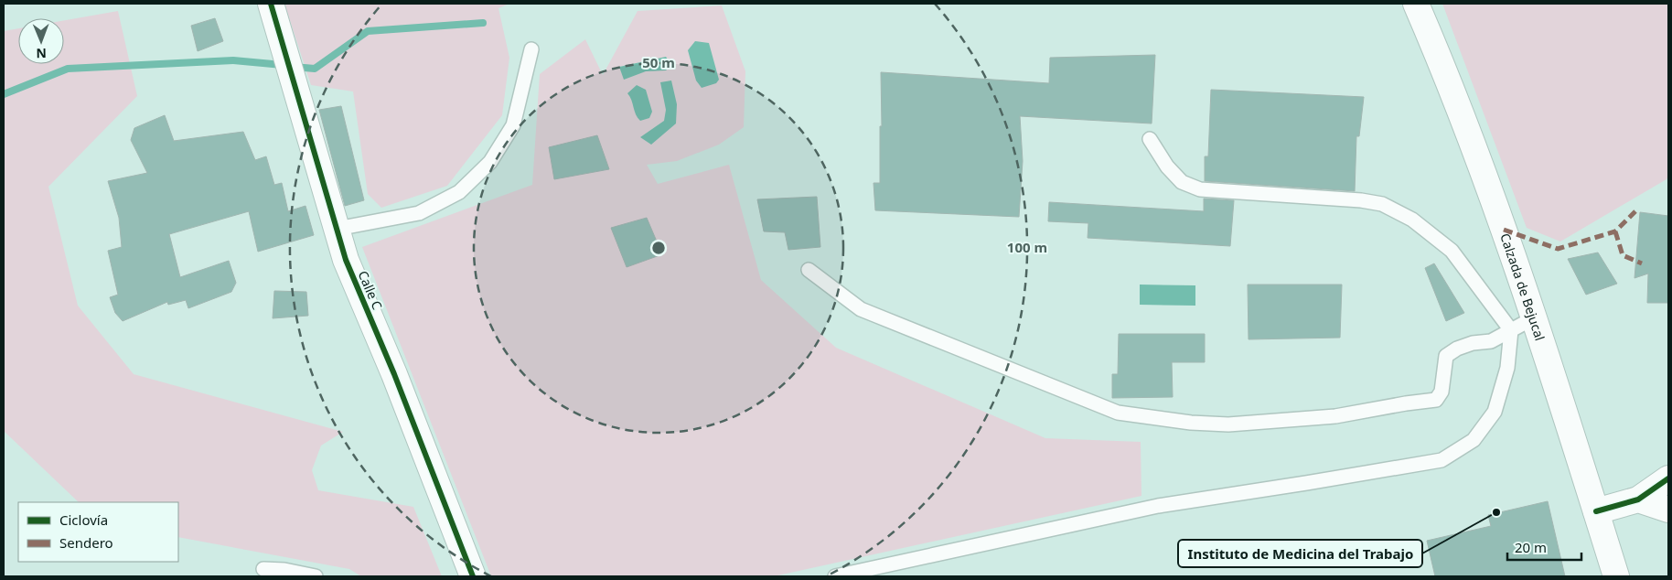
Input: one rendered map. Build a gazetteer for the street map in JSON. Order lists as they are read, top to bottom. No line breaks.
{"streets":{"street":["Calzada de Bejucal","Calle C"]},"places":["Instituto de Medicina del Trabajo"],"legend":["Ciclovía","Sendero"],"scale_bar":"20 m","north":"bottom","rings":["50 m","100 m"]}
